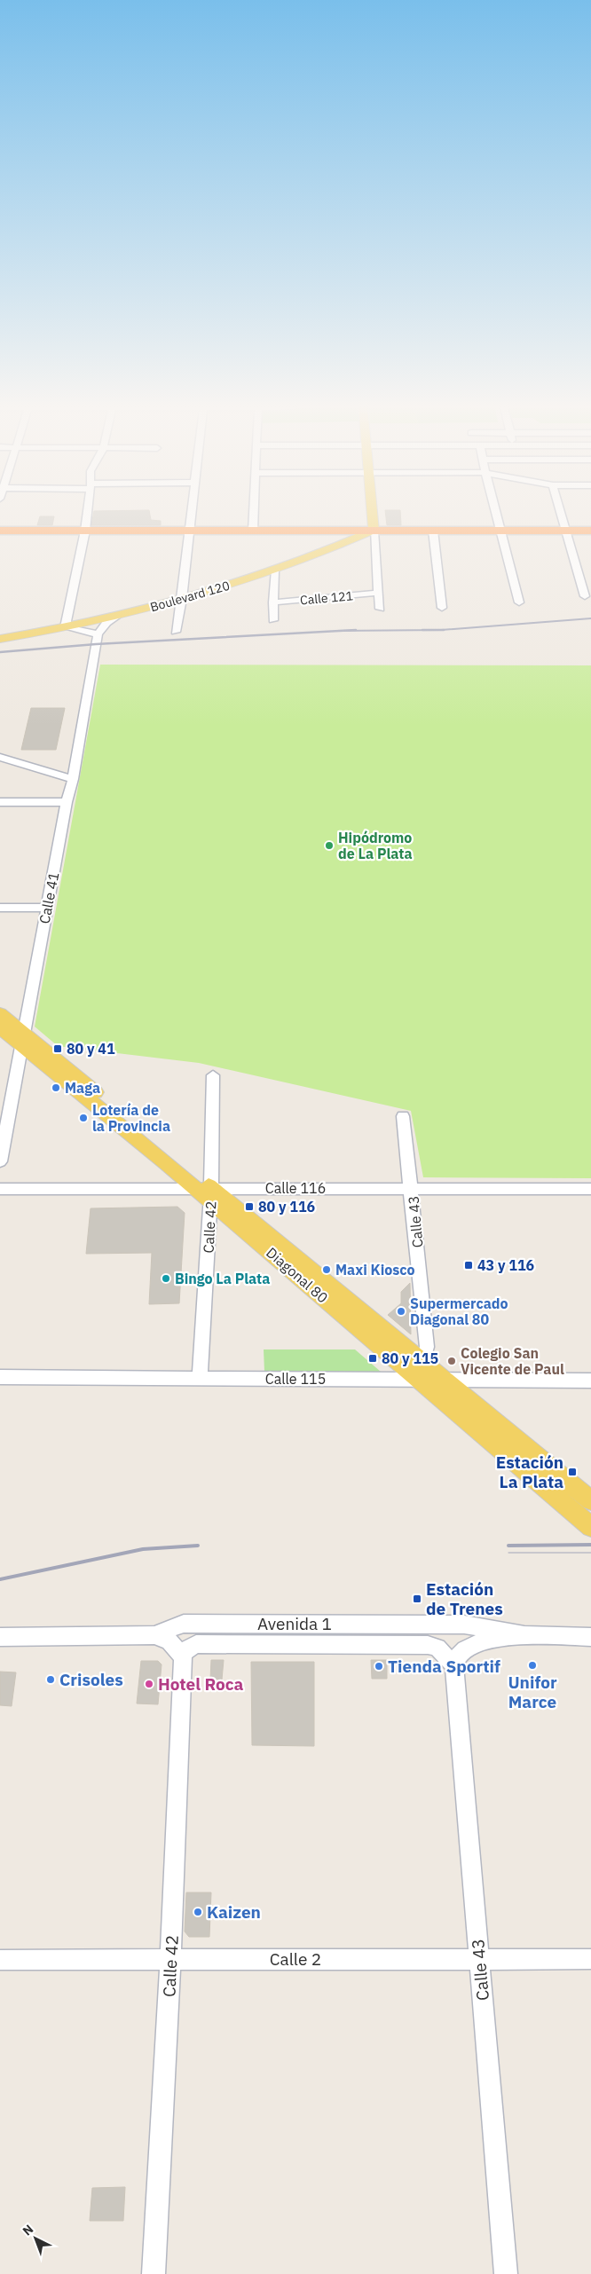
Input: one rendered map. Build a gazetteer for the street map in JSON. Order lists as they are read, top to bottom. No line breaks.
{"streets":{"main road":["Boulevard 120","Diagonal 80"],"street":["Calle 121","Calle 41","Calle 116","Calle 43","Calle 42","Calle 115","Avenida 1","Calle 2"]},"crossings":[["Calle 41","Diagonal 80"],["Calle 116","Calle 43"],["Calle 116","Calle 42"],["Calle 116","Diagonal 80"],["Calle 43","Diagonal 80"],["Calle 43","Calle 115"],["Calle 43","Avenida 1"],["Calle 43","Calle 2"],["Calle 42","Diagonal 80"],["Calle 42","Calle 115"],["Calle 42","Avenida 1"],["Calle 42","Calle 2"],["Diagonal 80","Calle 115"]],"places":{"other":["Hipódromo de La Plata","Maga","Lotería de la Provincia","Maxi Kiosco","Bingo La Plata","Supermercado Diagonal 80","Colegio San Vicente de Paul","Unifor Marce","Tienda Sportif","Crisoles","Hotel Roca","Kaizen"],"transit":["80 y 41","80 y 116","43 y 116","80 y 115","Estación La Plata","Estación de Trenes"]},"north":"top left"}
